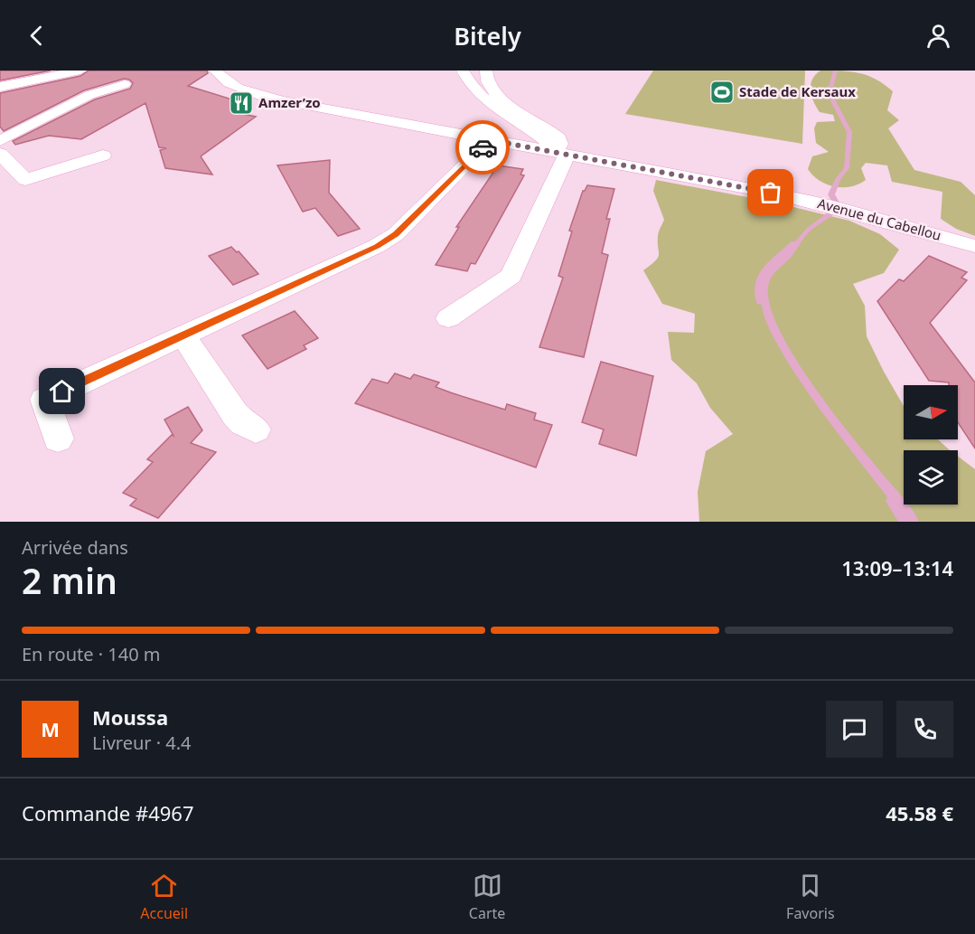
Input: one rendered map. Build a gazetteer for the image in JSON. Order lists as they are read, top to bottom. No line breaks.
{"streets":{"street":["Avenue du Cabellou"]},"places":{"sports":["Stade de Kersaux"],"restaurant":["Amzer’zo"]},"north":"right","page":{"header":"Bitely","heading":["2 min","Arrivée dans","13:09–13:14"],"panel":["Moussa","Livreur · 4.4","Commande #4967","45.58 €"],"bar":"En route · 140 m","round":"M","tabs":["Accueil","Carte","Favoris"]}}
